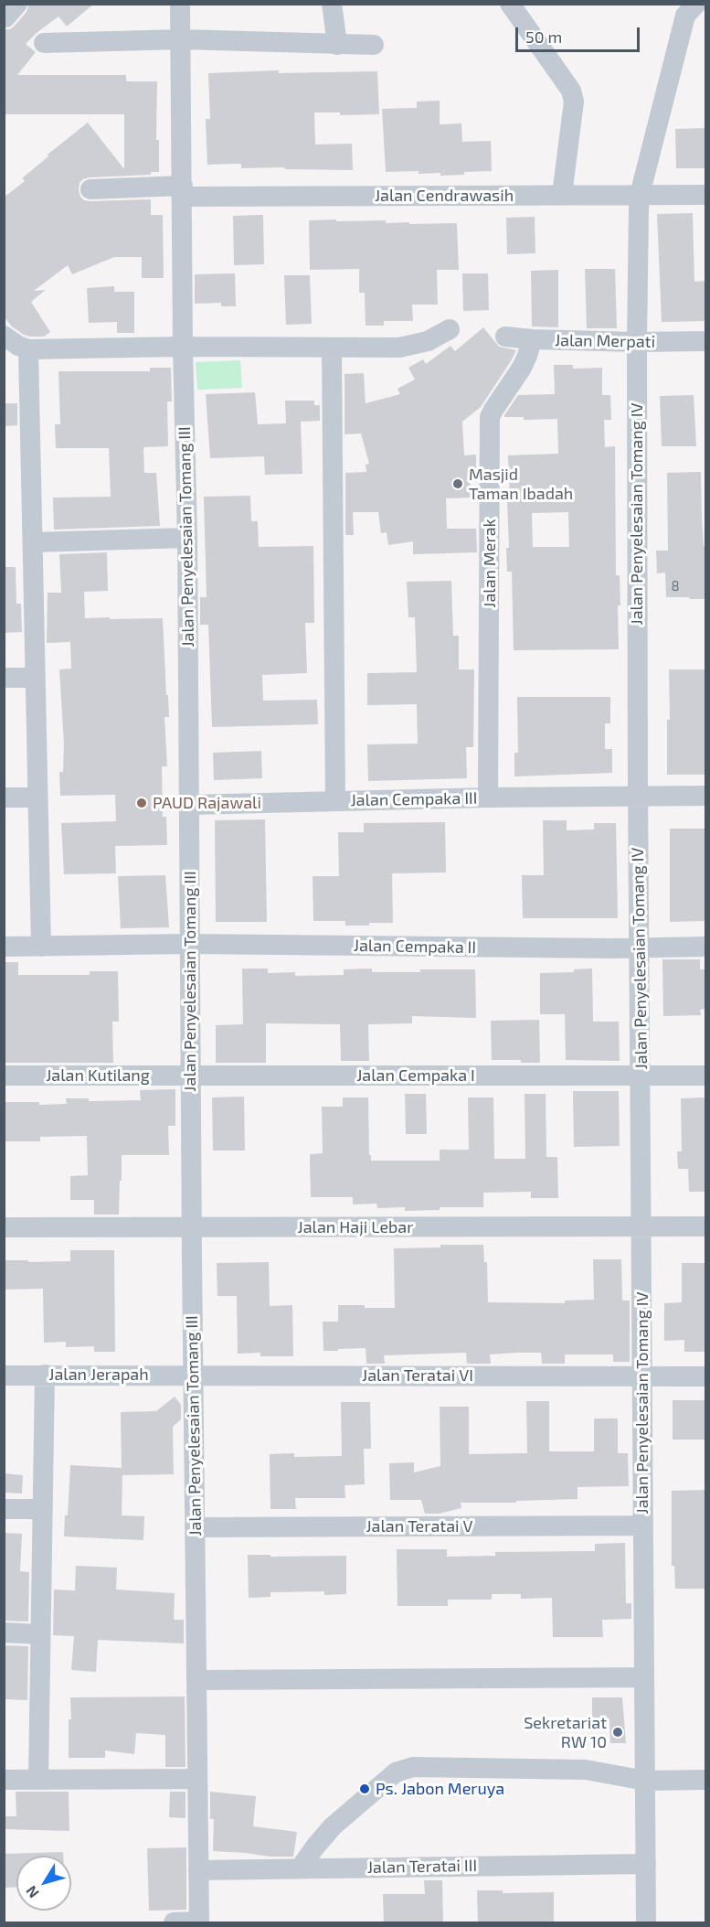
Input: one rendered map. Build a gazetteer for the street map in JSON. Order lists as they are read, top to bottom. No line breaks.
{"streets":{"street":["Jalan Cendrawasih","Jalan Merpati","Jalan Penyelesaian Tomang IV","Jalan Penyelesaian Tomang III","Jalan Merak","Jalan Cempaka III","Jalan Cempaka II","Jalan Kutilang","Jalan Cempaka I","Jalan Haji Lebar","Jalan Jerapah","Jalan Teratai VI","Jalan Teratai V","Jalan Teratai III"]},"crossings":[["Jalan Cendrawasih","Jalan Penyelesaian Tomang IV"],["Jalan Cendrawasih","Jalan Penyelesaian Tomang III"],["Jalan Merpati","Jalan Penyelesaian Tomang IV"],["Jalan Merpati","Jalan Merak"],["Jalan Penyelesaian Tomang IV","Jalan Cempaka III"],["Jalan Penyelesaian Tomang IV","Jalan Cempaka II"],["Jalan Penyelesaian Tomang IV","Jalan Cempaka I"],["Jalan Penyelesaian Tomang IV","Jalan Haji Lebar"],["Jalan Penyelesaian Tomang IV","Jalan Teratai VI"],["Jalan Penyelesaian Tomang IV","Jalan Teratai V"],["Jalan Penyelesaian Tomang IV","Jalan Teratai III"],["Jalan Penyelesaian Tomang III","Jalan Cempaka III"],["Jalan Penyelesaian Tomang III","Jalan Cempaka II"],["Jalan Penyelesaian Tomang III","Jalan Kutilang"],["Jalan Penyelesaian Tomang III","Jalan Cempaka I"],["Jalan Penyelesaian Tomang III","Jalan Haji Lebar"],["Jalan Penyelesaian Tomang III","Jalan Jerapah"],["Jalan Penyelesaian Tomang III","Jalan Teratai VI"],["Jalan Penyelesaian Tomang III","Jalan Teratai V"],["Jalan Penyelesaian Tomang III","Jalan Teratai III"],["Jalan Merak","Jalan Cempaka III"],["Jalan Kutilang","Jalan Cempaka I"],["Jalan Jerapah","Jalan Teratai VI"]],"places":["Masjid Taman Ibadah","PAUD Rajawali","Sekretariat RW 10","Ps. Jabon Meruya"],"house_numbers":["8"],"scale_bar":"50 m","north":"bottom left"}
